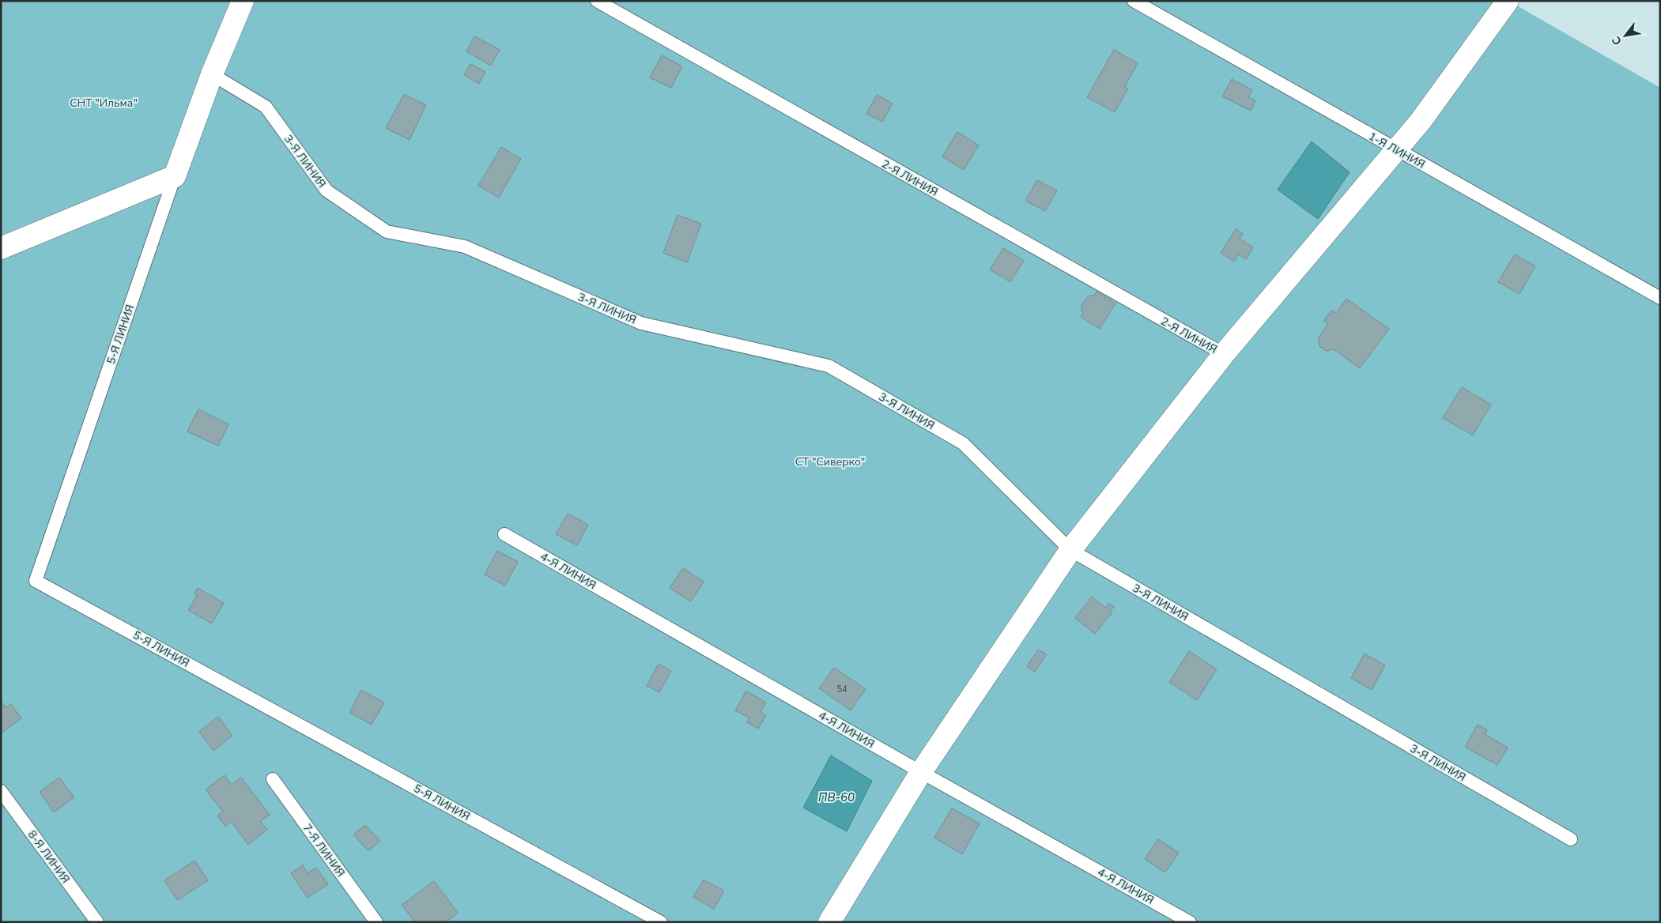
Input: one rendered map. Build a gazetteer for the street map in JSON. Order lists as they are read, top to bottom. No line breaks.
{"streets":{"lane":["1-Я ЛИНИЯ","3-Я ЛИНИЯ","2-Я ЛИНИЯ","5-Я ЛИНИЯ","4-Я ЛИНИЯ","7-Я ЛИНИЯ","8-Я ЛИНИЯ"]},"water":["ПВ-60"],"parks":["СНТ \"Ильма\"","СТ \"Сиверко\""],"house_numbers":["54"],"north":"bottom left"}
